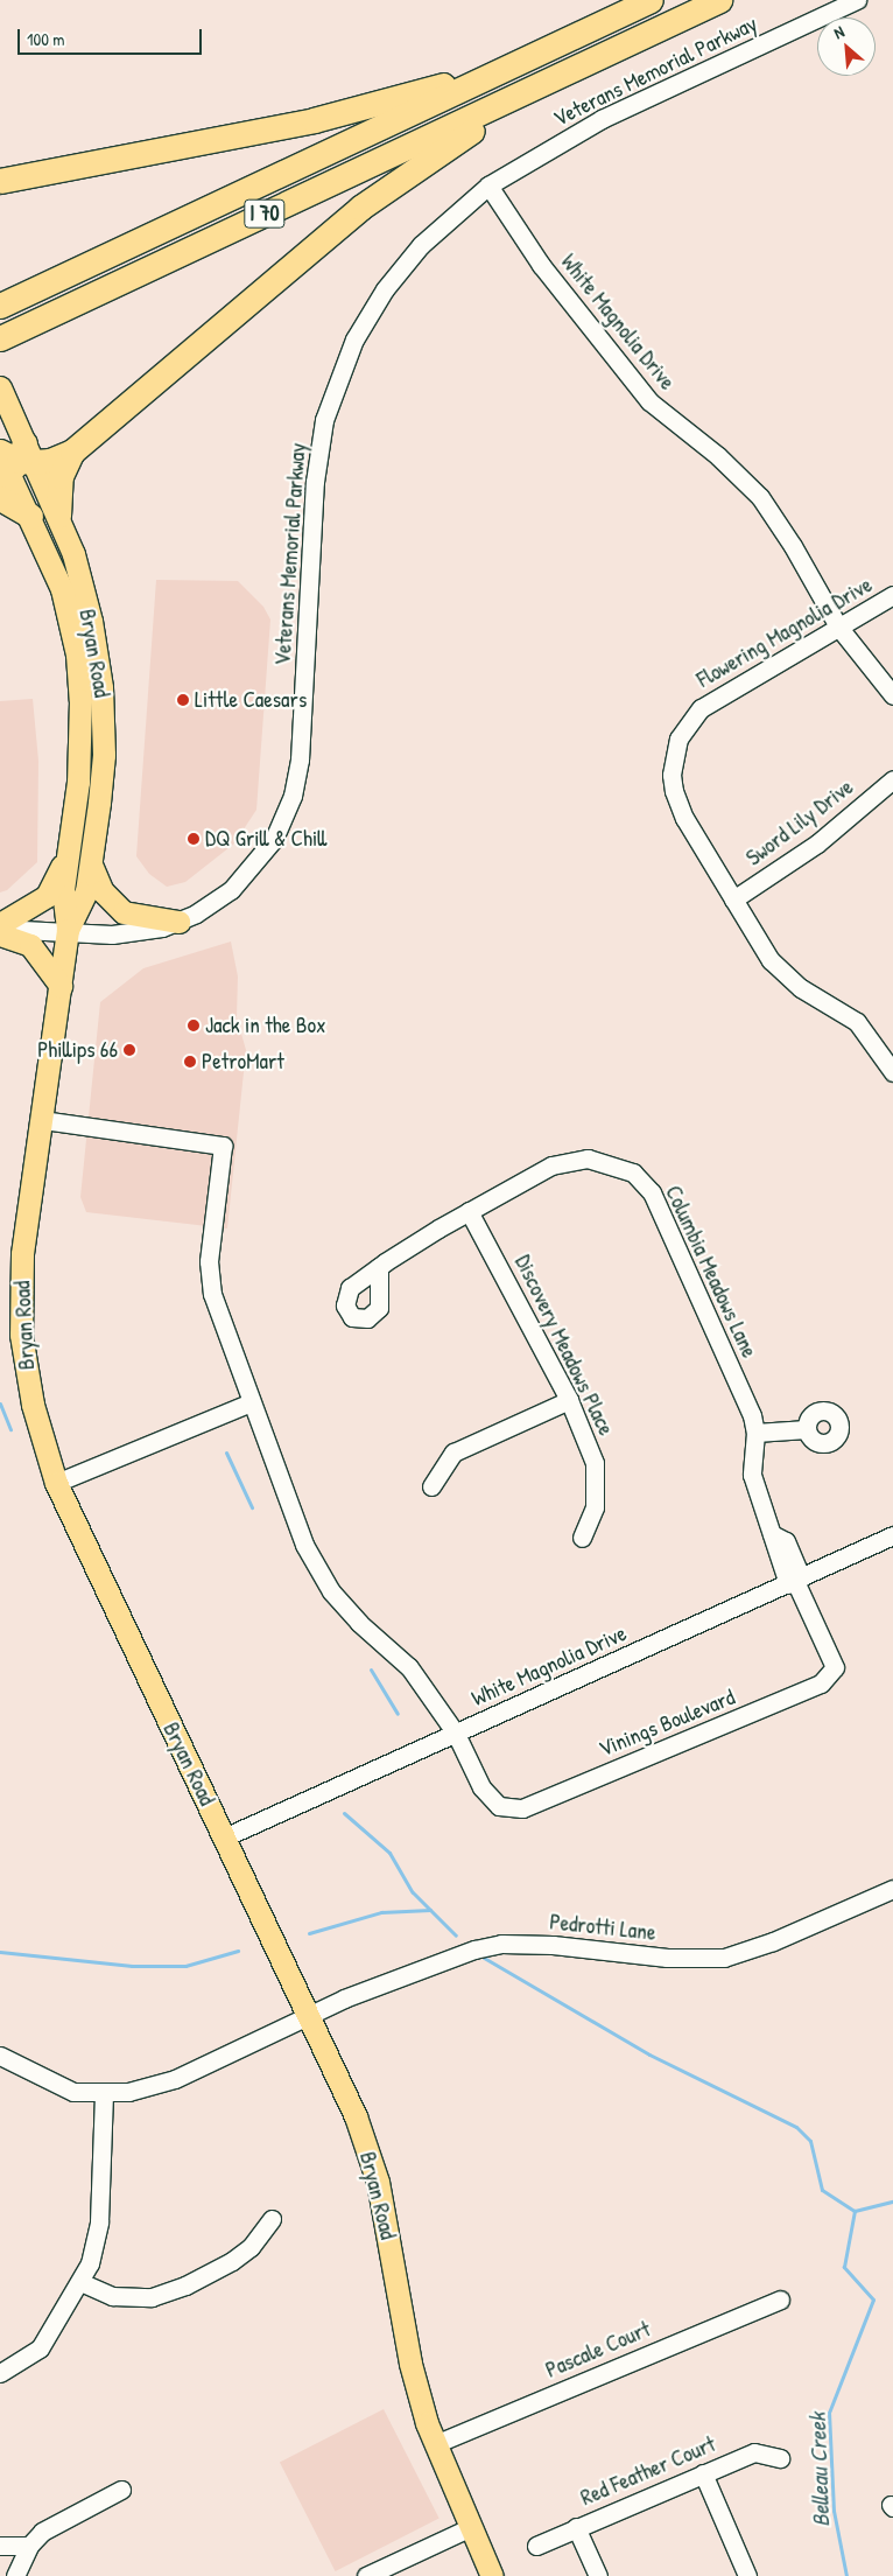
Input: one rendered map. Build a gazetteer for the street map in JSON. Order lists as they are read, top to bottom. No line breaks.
{"streets":{"highway":["I 70"],"main road":["Bryan Road"],"street":["Veterans Memorial Parkway","White Magnolia Drive","Flowering Magnolia Drive","Sword Lily Drive","Columbia Meadows Lane","Discovery Meadows Place","Vinings Boulevard","Pedrotti Lane","Pascale Court","Red Feather Court"]},"crossings":[["Veterans Memorial Parkway","White Magnolia Drive"],["Veterans Memorial Parkway","Bryan Road"],["White Magnolia Drive","Flowering Magnolia Drive"],["White Magnolia Drive","Bryan Road"],["White Magnolia Drive","Columbia Meadows Lane"],["White Magnolia Drive","Vinings Boulevard"],["Flowering Magnolia Drive","Sword Lily Drive"],["Bryan Road","Pedrotti Lane"],["Bryan Road","Pascale Court"],["Columbia Meadows Lane","Discovery Meadows Place"],["Columbia Meadows Lane","Vinings Boulevard"]],"water":["Belleau Creek"],"places":["Little Caesars","DQ Grill & Chill","Jack in the Box","Phillips 66","PetroMart"],"scale_bar":"100 m","north":"top left"}
